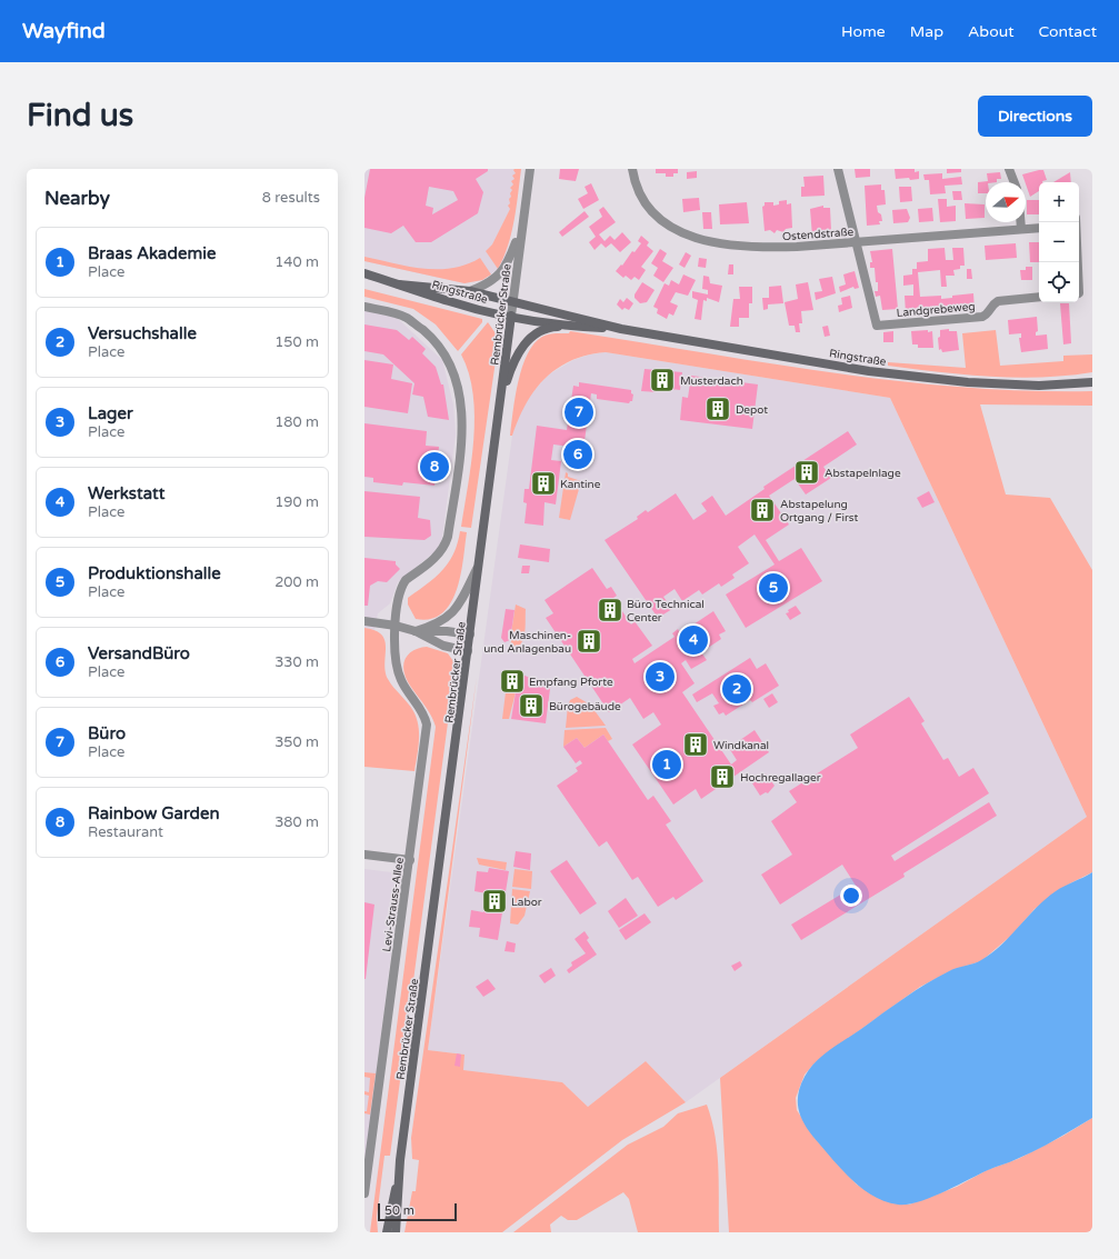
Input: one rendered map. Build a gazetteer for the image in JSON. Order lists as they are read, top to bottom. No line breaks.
{"streets":{"main road":["Ringstraße","Rembrücker Straße"],"street":["Ostendstraße","Landgrebeweg","Levi-Strauss-Allee"]},"crossings":[["Ostendstraße","Landgrebeweg"],["Ringstraße","Rembrücker Straße"]],"places":{"building":["Musterdach","Depot","Abstapelnlage","Kantine","Abstapelung Ortgang / First","Büro Technical Center","Maschinen- und Anlagenbau","Empfang Pforte","Bürogebäude","Windkanal","Hochregallager","Labor"]},"scale_bar":"50 m","north":"right","page":{"header":"Wayfind","nav":["Home","Map","About","Contact"],"buttons":"Directions","title":"Find us","heading":["Nearby","8 results"],"map_buttons":["+","−"],"list":[{"mark":"1","name":"Braas Akademie","note":"Place","value":"140 m"},{"mark":"2","name":"Versuchshalle","note":"Place","value":"150 m"},{"mark":"3","name":"Lager","note":"Place","value":"180 m"},{"mark":"4","name":"Werkstatt","note":"Place","value":"190 m"},{"mark":"5","name":"Produktionshalle","note":"Place","value":"200 m"},{"mark":"6","name":"VersandBüro","note":"Place","value":"330 m"},{"mark":"7","name":"Büro","note":"Place","value":"350 m"},{"mark":"8","name":"Rainbow Garden","note":"Restaurant","value":"380 m"}],"pins":["7","6","8","5","4","3","2","1"],"scale":"50 m"}}
